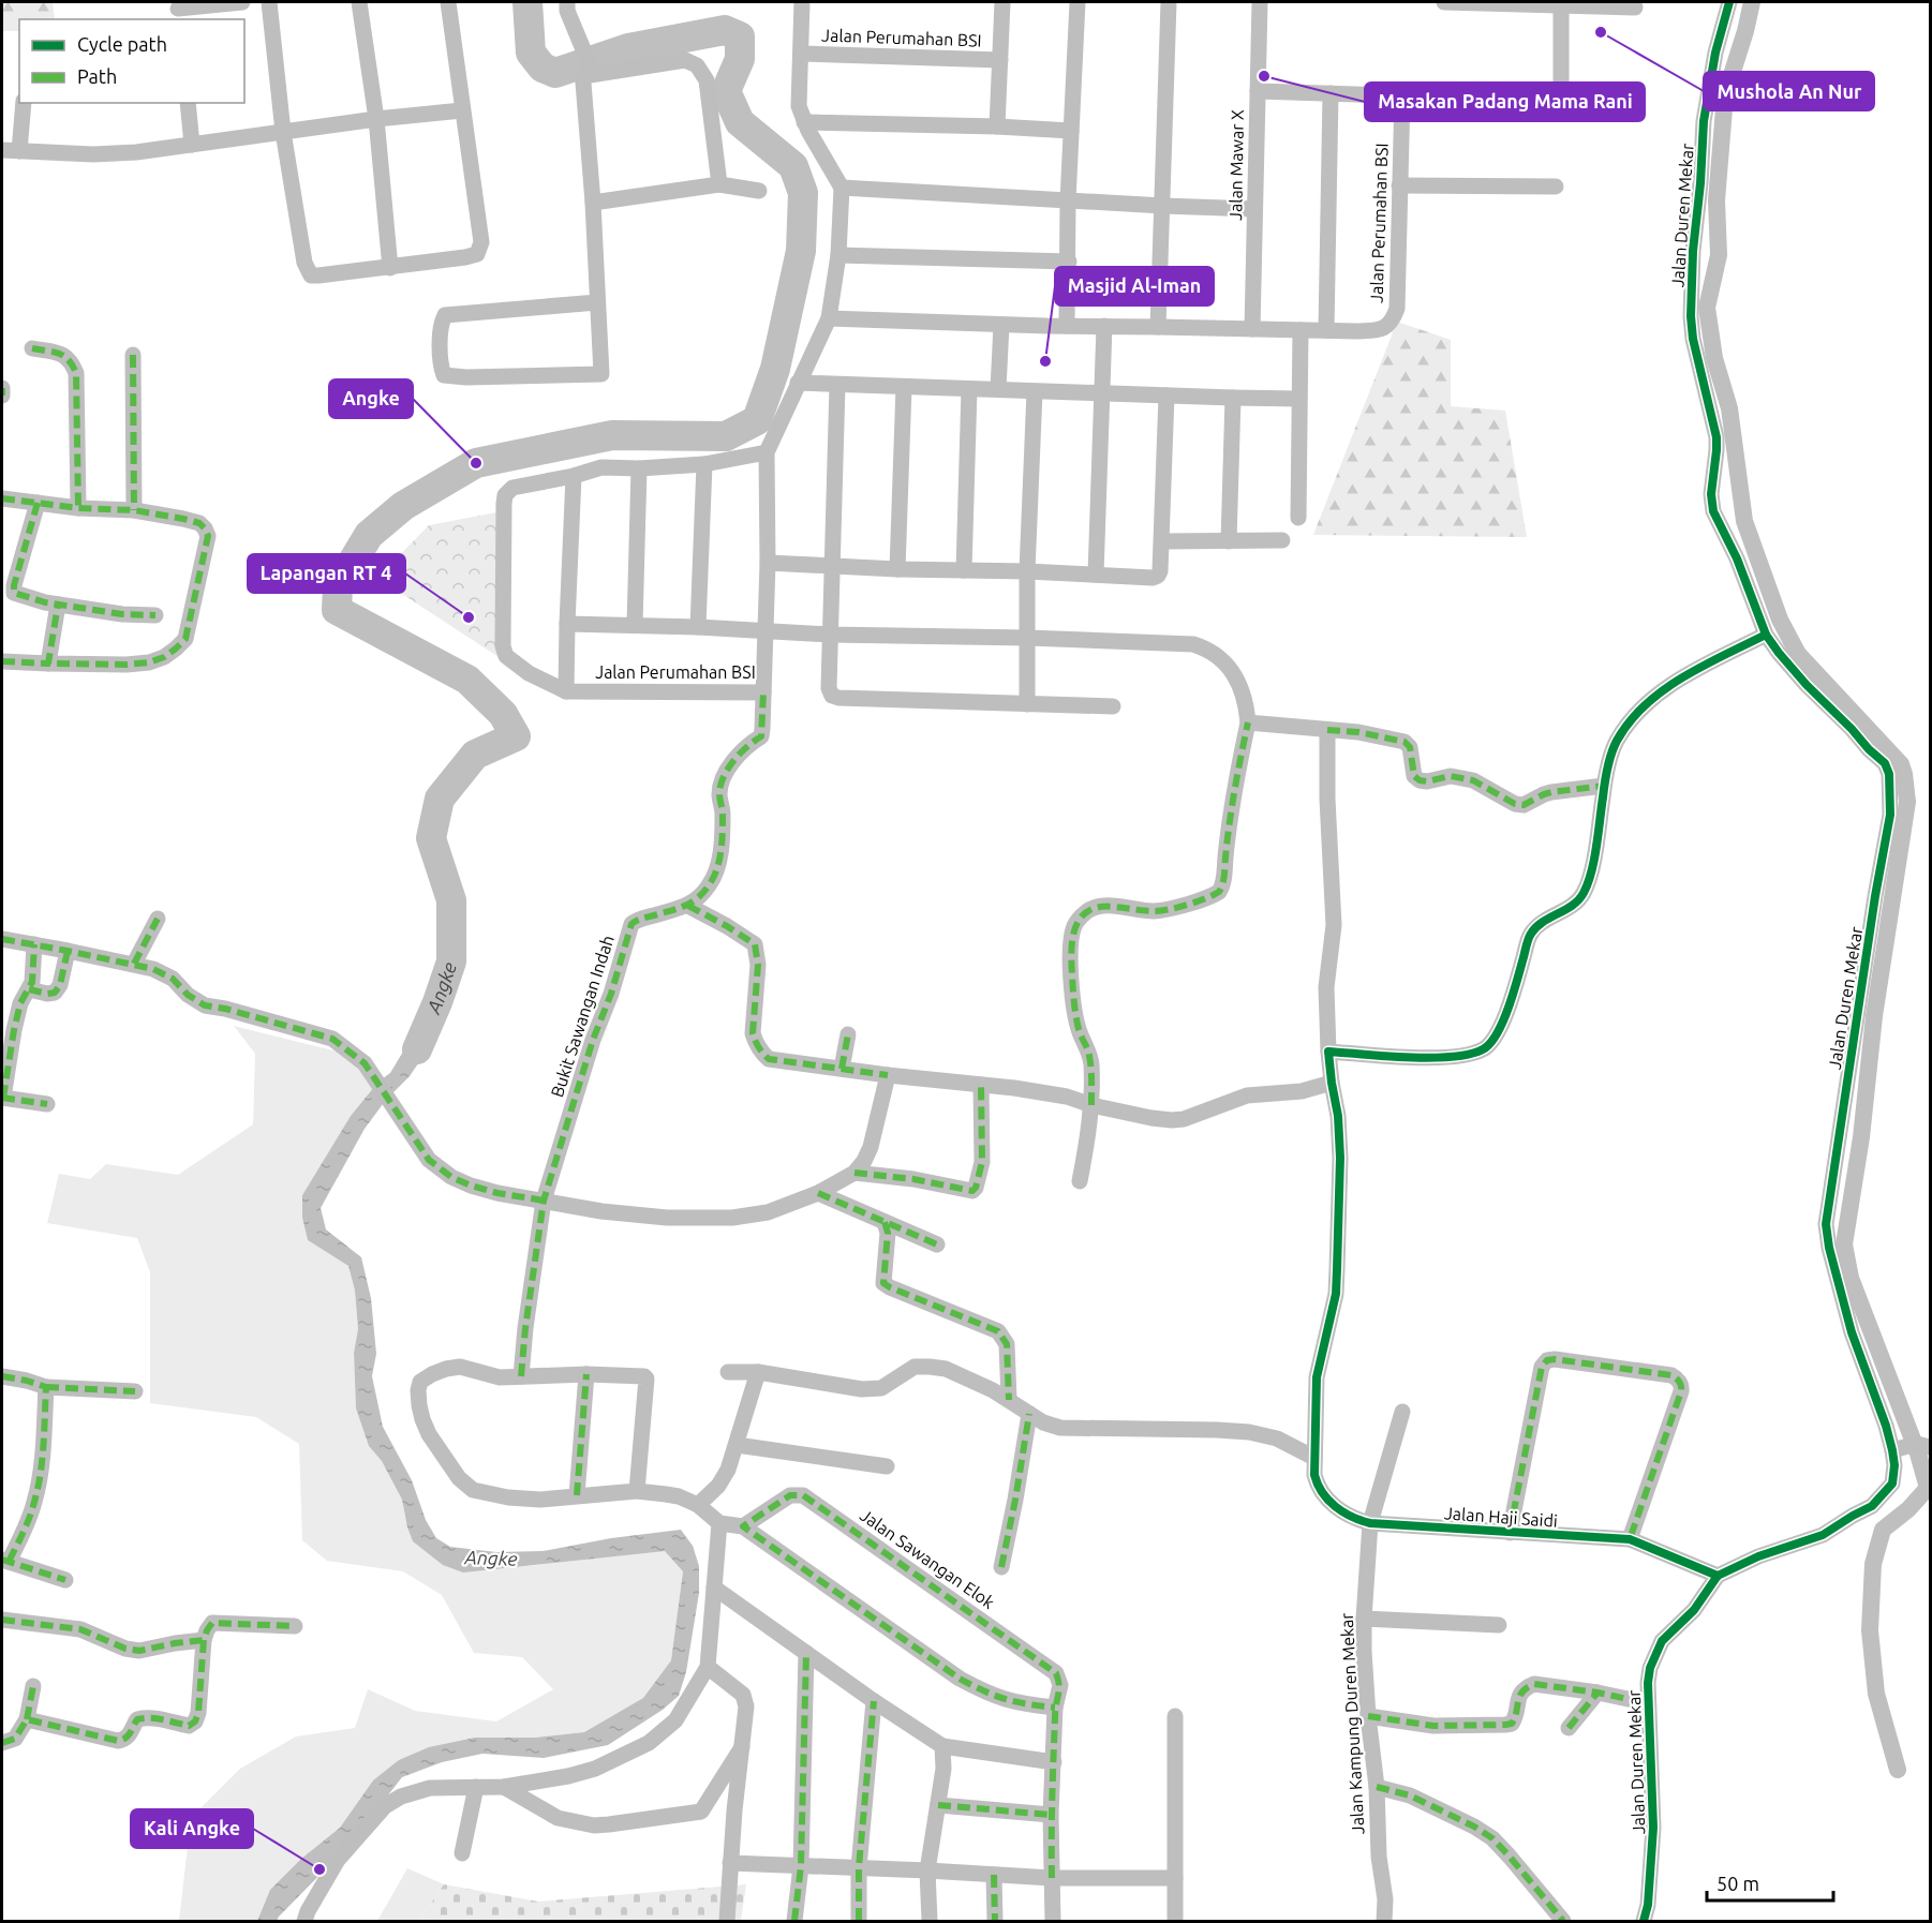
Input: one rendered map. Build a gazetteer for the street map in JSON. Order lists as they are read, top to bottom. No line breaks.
{"streets":{"street":["Jalan Perumahan BSI","Jalan Mawar X","Jalan Duren Mekar","Bukit Sawangan Indah","Jalan Haji Saidi","Jalan Sawangan Elok","Jalan Kampung Duren Mekar"]},"crossings":[["Jalan Perumahan BSI","Jalan Mawar X"],["Jalan Duren Mekar","Jalan Haji Saidi"],["Jalan Haji Saidi","Jalan Kampung Duren Mekar"]],"water":["Angke"],"places":["Mushola An Nur","Masakan Padang Mama Rani","Masjid Al-Iman","Angke","Lapangan RT 4","Kali Angke"],"legend":["Cycle path","Path"],"scale_bar":"50 m"}
